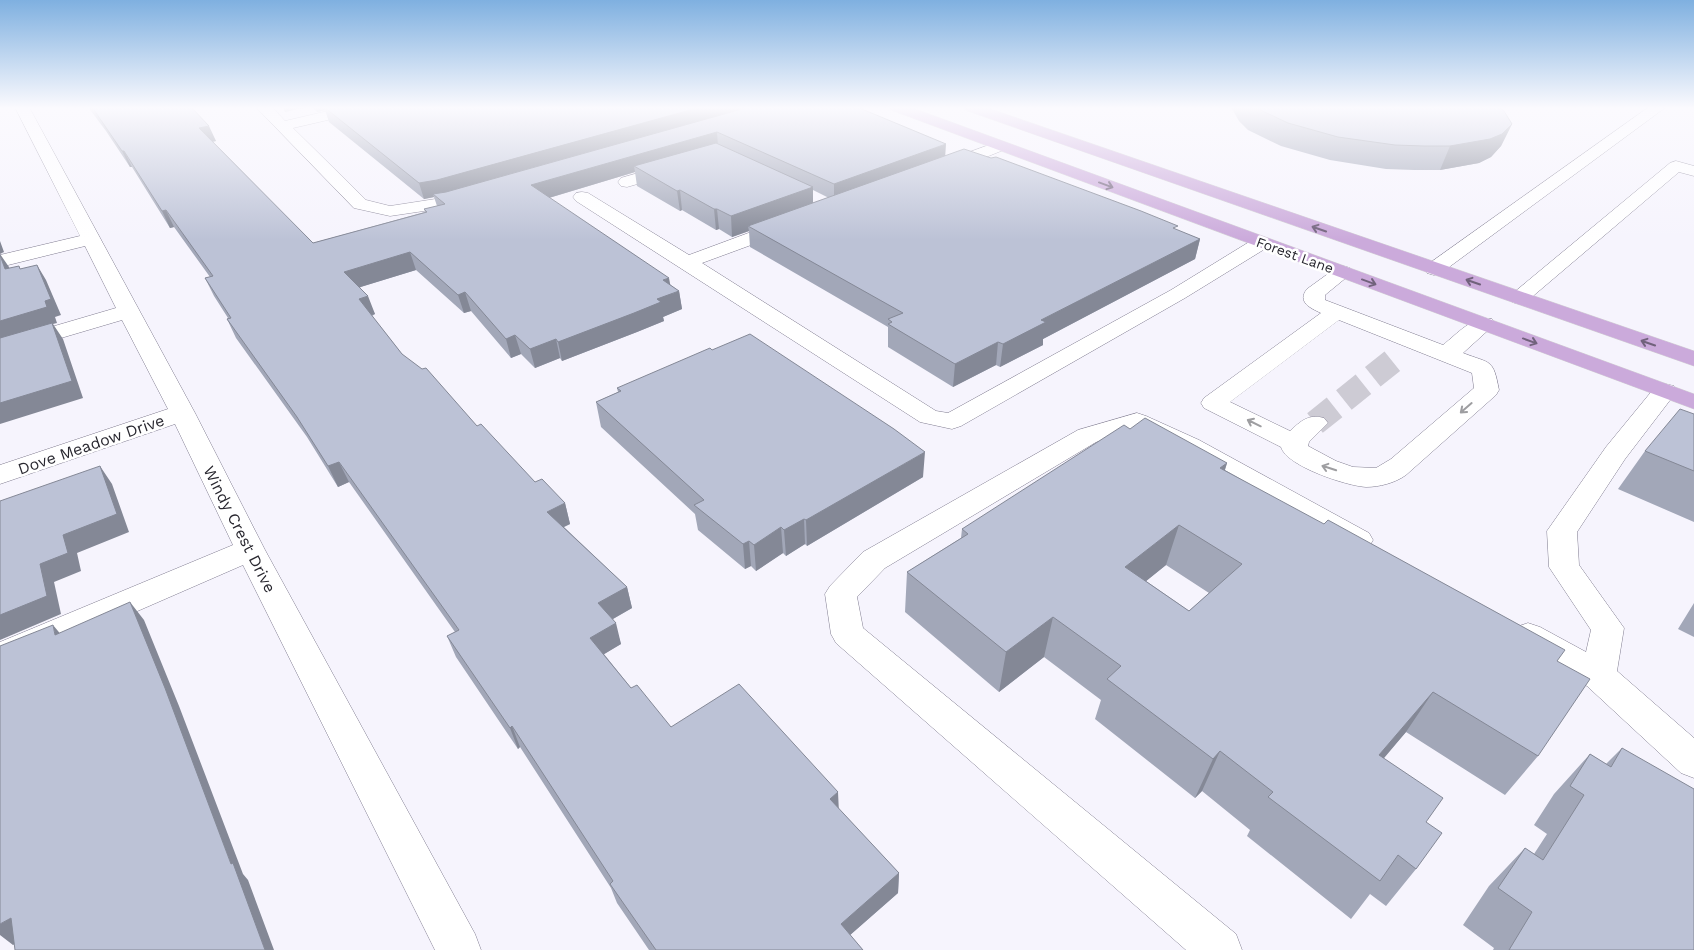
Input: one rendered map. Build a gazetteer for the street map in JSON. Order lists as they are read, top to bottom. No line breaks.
{"streets":{"main road":["Forest Lane"],"street":["Dove Meadow Drive","Windy Crest Drive"]},"crossings":[["Dove Meadow Drive","Windy Crest Drive"]]}
